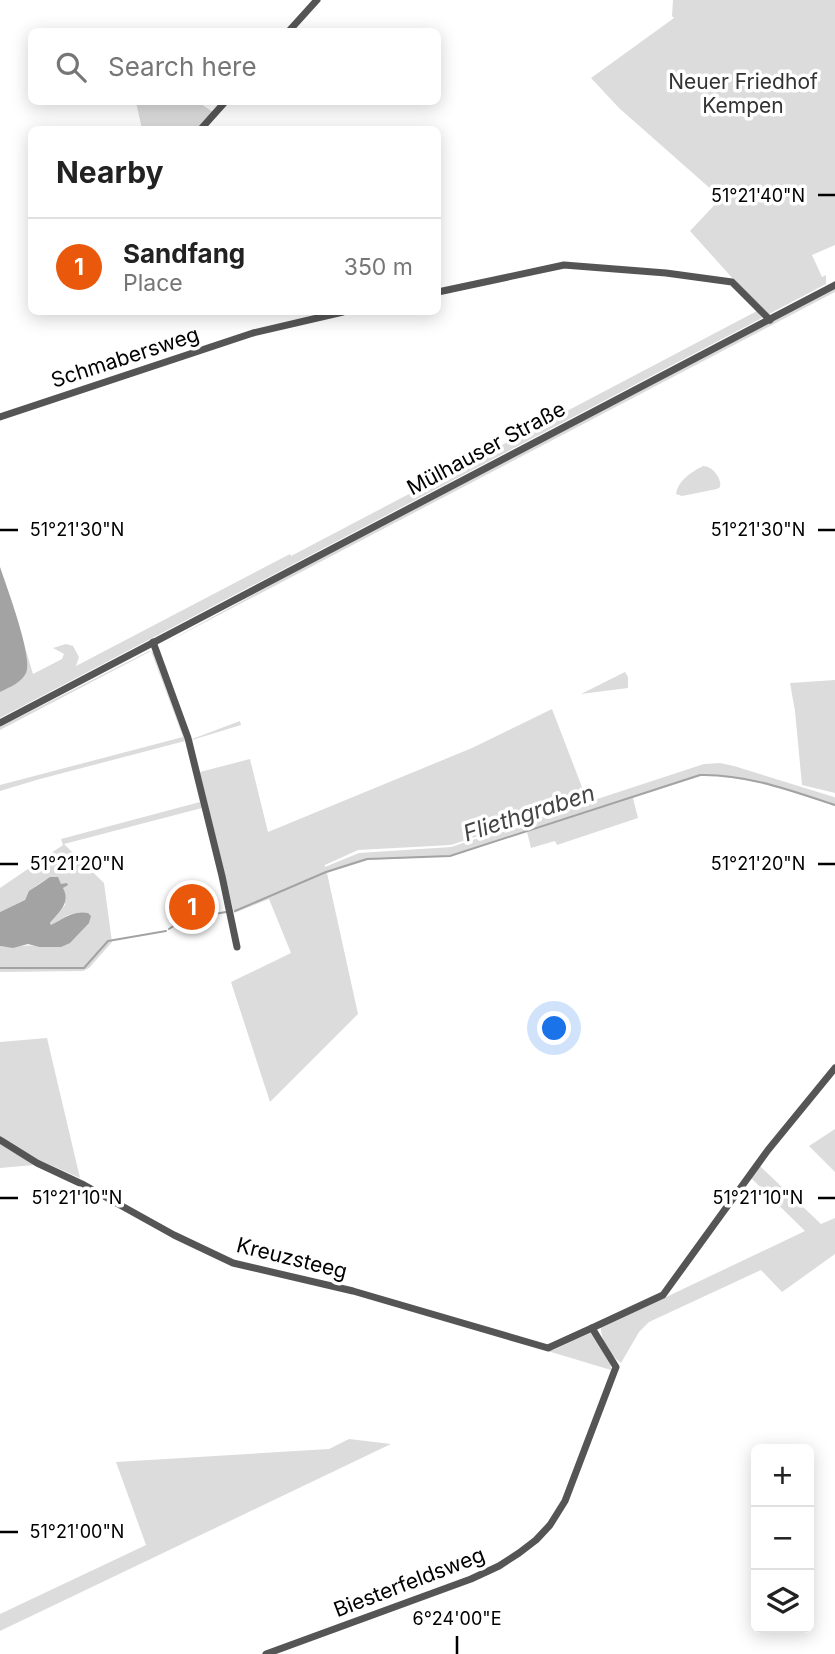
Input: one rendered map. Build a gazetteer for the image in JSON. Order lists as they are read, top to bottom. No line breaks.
{"streets":{"street":["Schmabersweg","Mülhauser Straße","Kreuzsteeg","Biesterfeldsweg"]},"crossings":[["Kreuzsteeg","Biesterfeldsweg"]],"water":["Fliethgraben"],"parks":["Neuer Friedhof Kempen"],"page":{"search":"Search here","heading":"Nearby","list":[{"mark":"1","name":"Sandfang","note":"Place","value":"350 m"}],"pins":"1","map_buttons":["+","−"]},"coordinates":["51°21'40\"N","51°21'30\"N","51°21'20\"N","51°21'10\"N","51°21'00\"N","6°24'00\"E"]}
